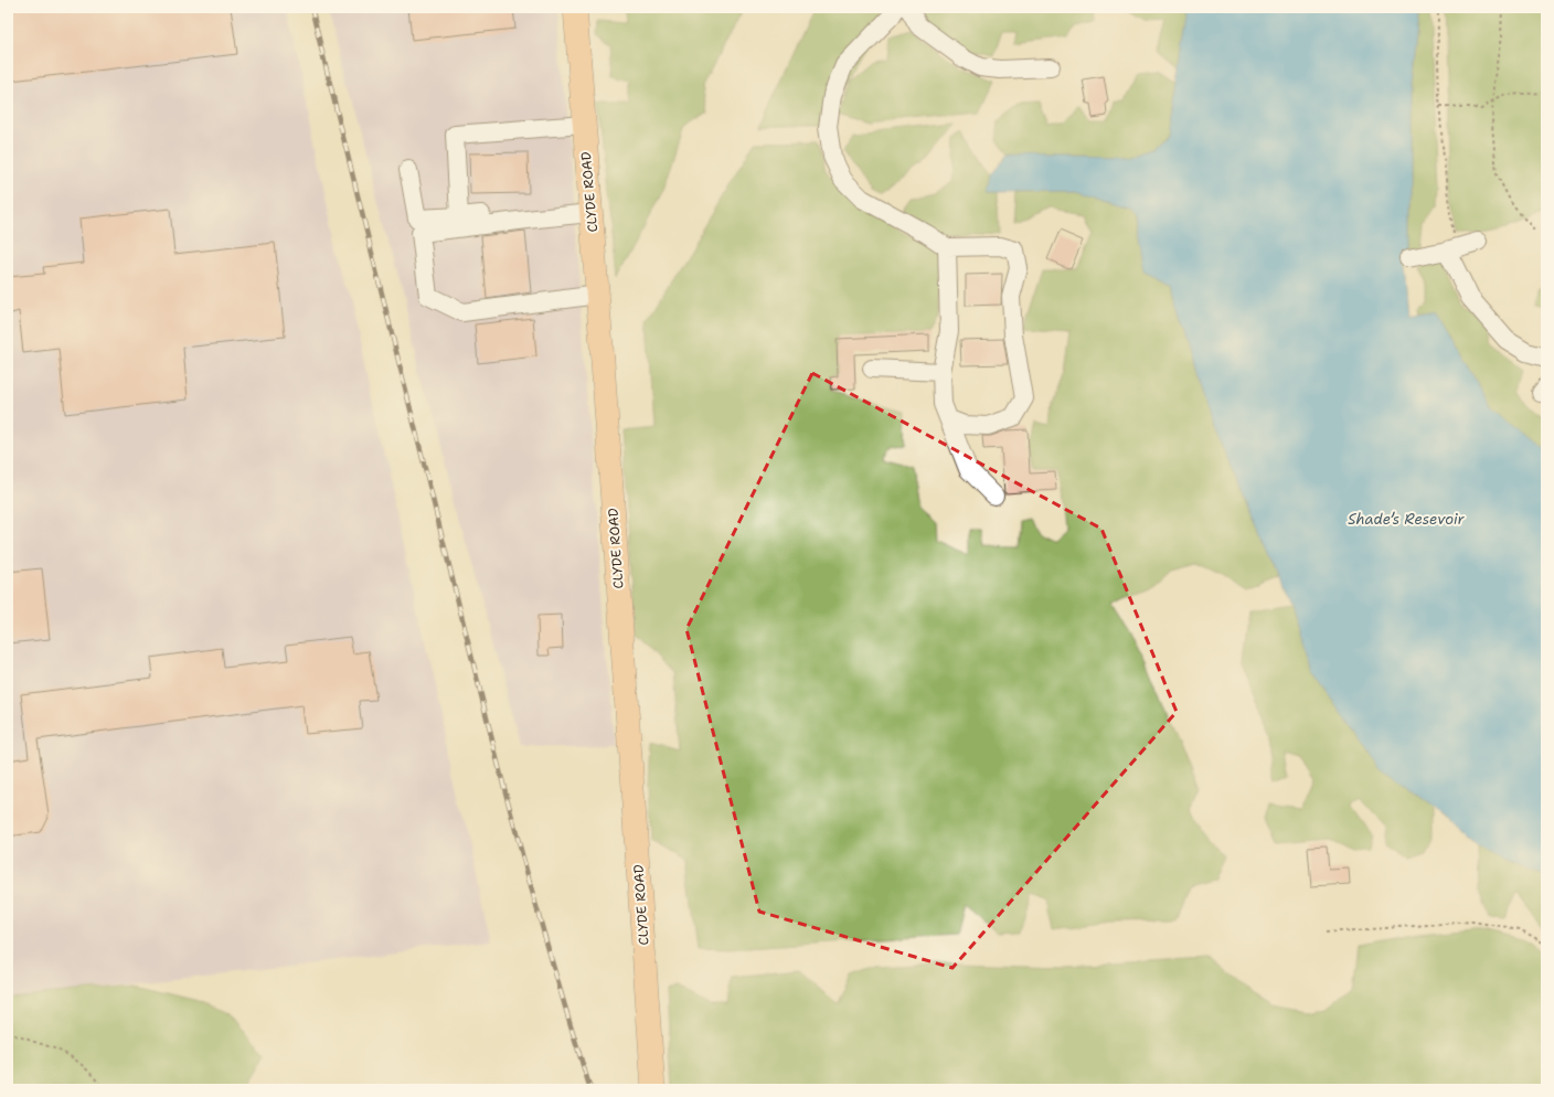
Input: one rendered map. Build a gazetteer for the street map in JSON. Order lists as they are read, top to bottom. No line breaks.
{"streets":{"main road":["CLYDE ROAD"]},"water":["Shade’s Resevoir"]}
